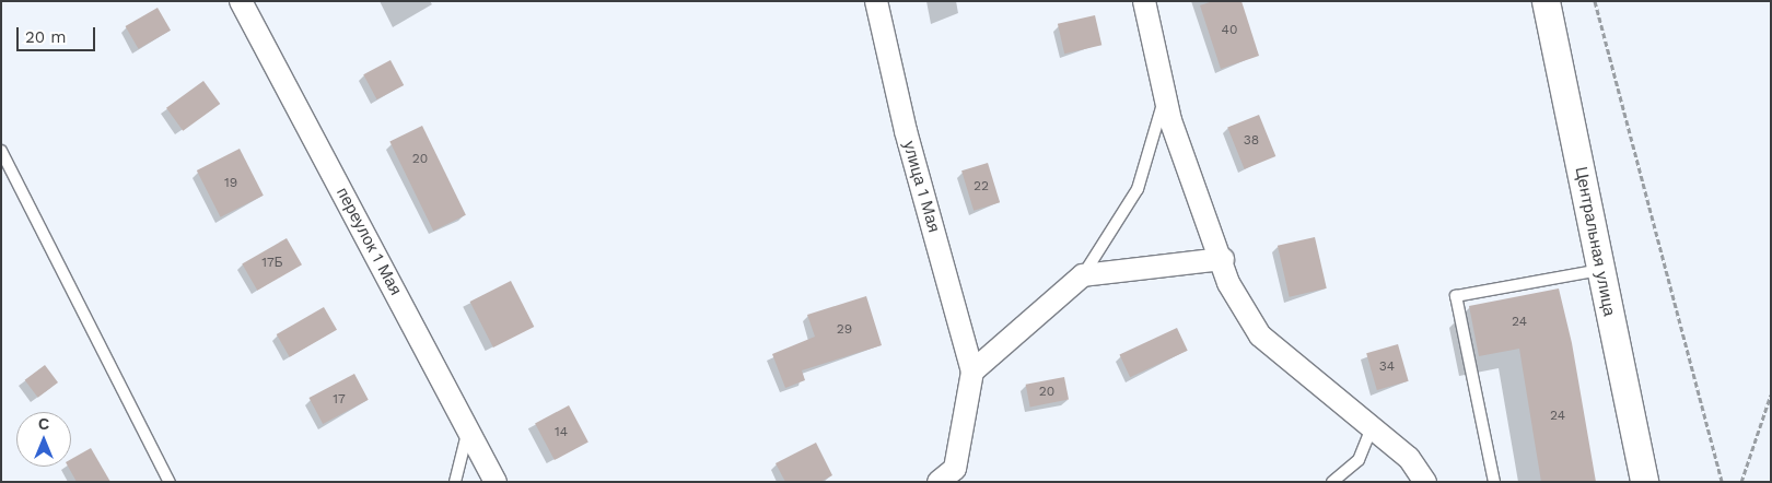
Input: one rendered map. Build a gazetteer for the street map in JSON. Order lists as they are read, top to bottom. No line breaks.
{"streets":{"street":["улица 1 Мая","переулок 1 Мая","Центральная улица"]},"house_numbers":["40","38","20","19","22","17Б","24","29","34","20","17","24","14"],"scale_bar":"20 m","north":"top"}
